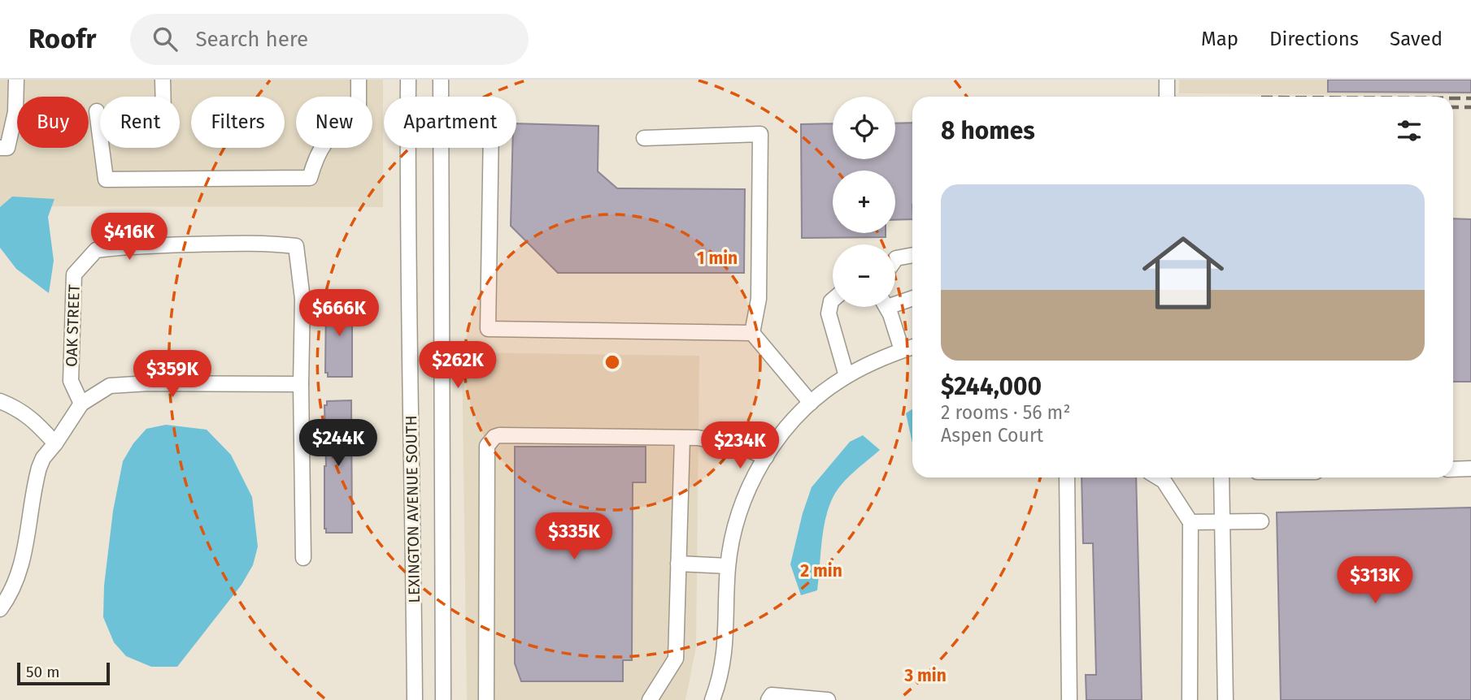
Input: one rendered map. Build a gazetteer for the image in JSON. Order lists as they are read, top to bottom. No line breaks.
{"streets":{"street":["OAK STREET","LEXINGTON AVENUE SOUTH"]},"scale_bar":"50 m","page":{"header":"Roofr","search":"Search here","nav":["Map","Directions","Saved"],"map_buttons":["+","−"],"chip":["Buy","Rent","Filters","New","Apartment"],"heading":"8 homes","list":[{"name":"$244,000","note":"2 rooms · 56 m² · Aspen Court"}],"price":["$416K","$666K","$262K","$359K","$244K","$234K","$335K","$313K"],"scale":"50 m"},"rings":["1 min","2 min","3 min"]}
